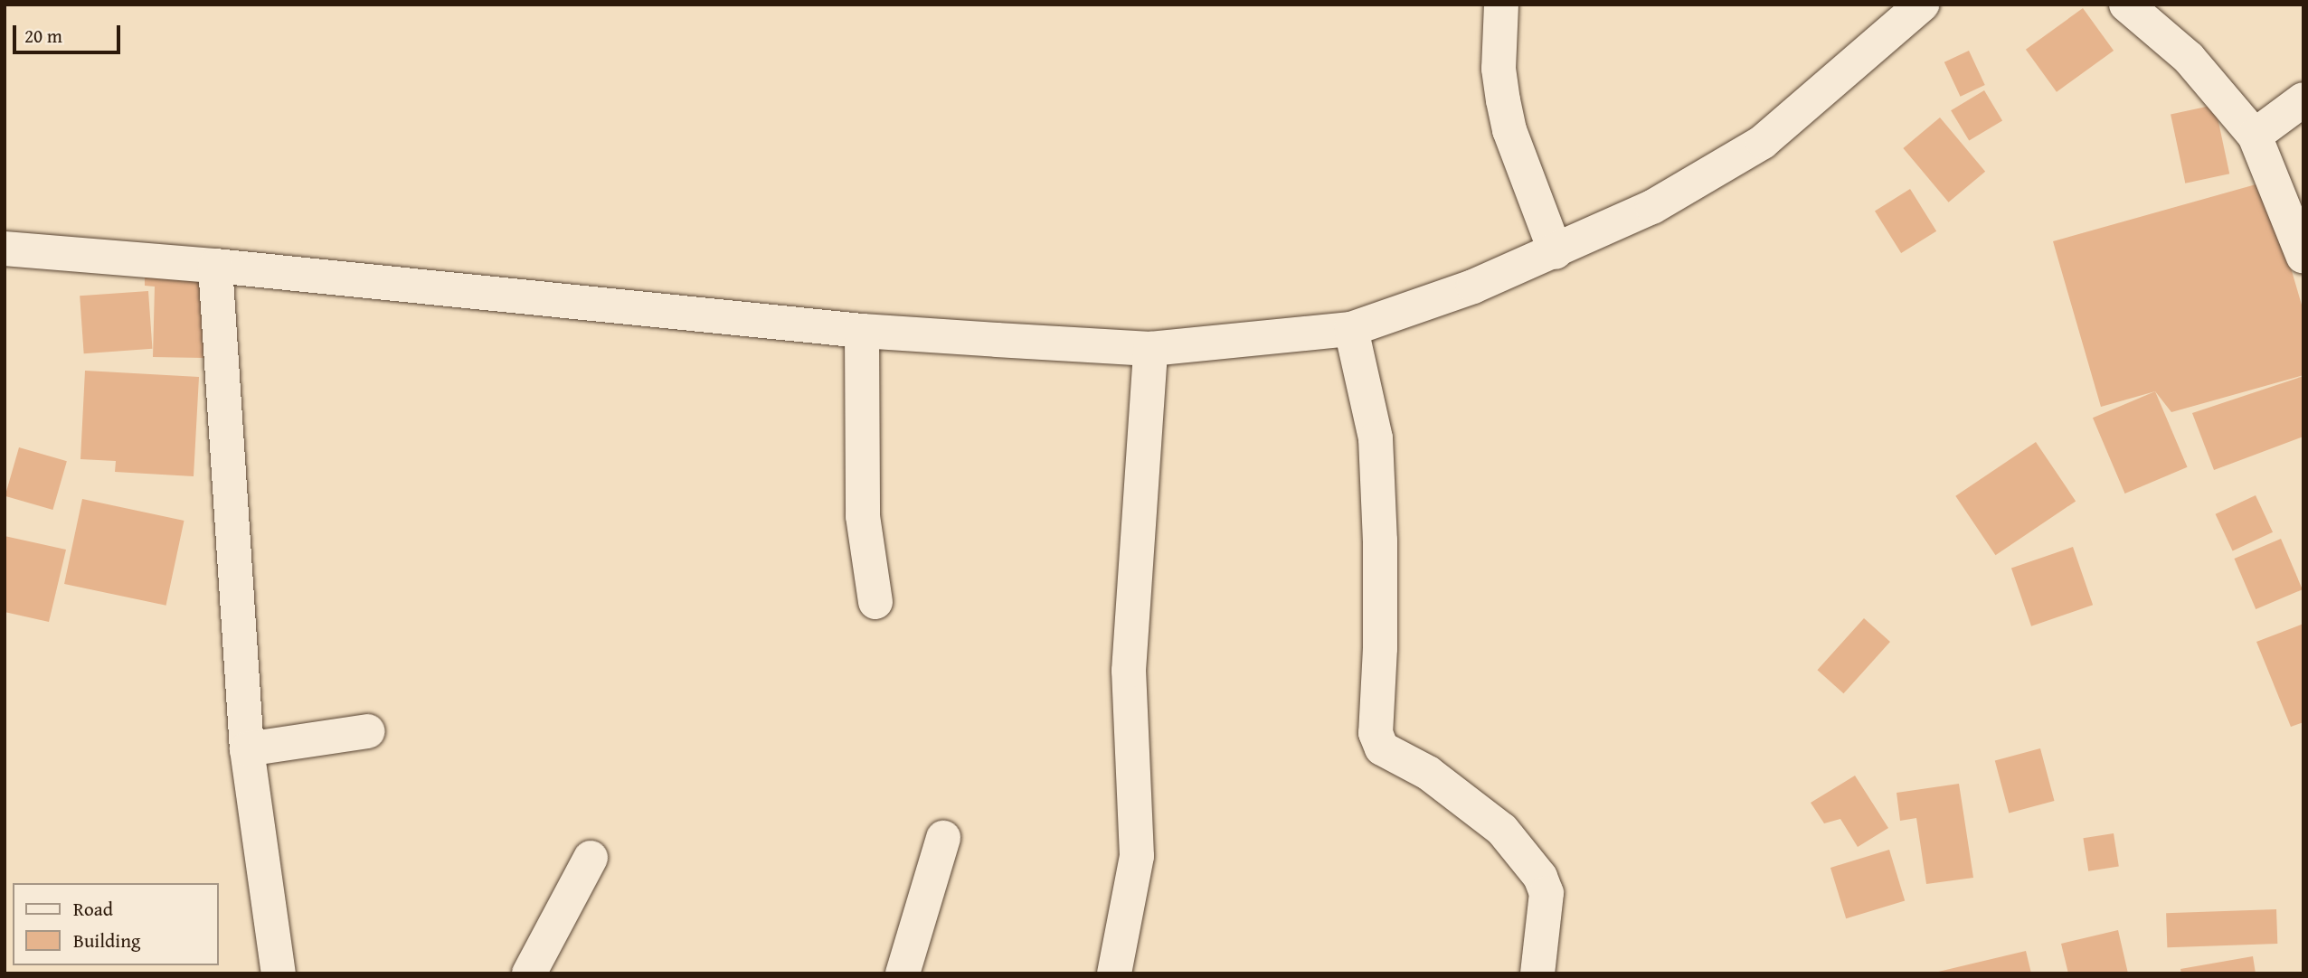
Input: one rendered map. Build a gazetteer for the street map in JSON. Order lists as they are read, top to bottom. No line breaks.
{"legend":["Road","Building"],"scale_bar":"20 m"}
